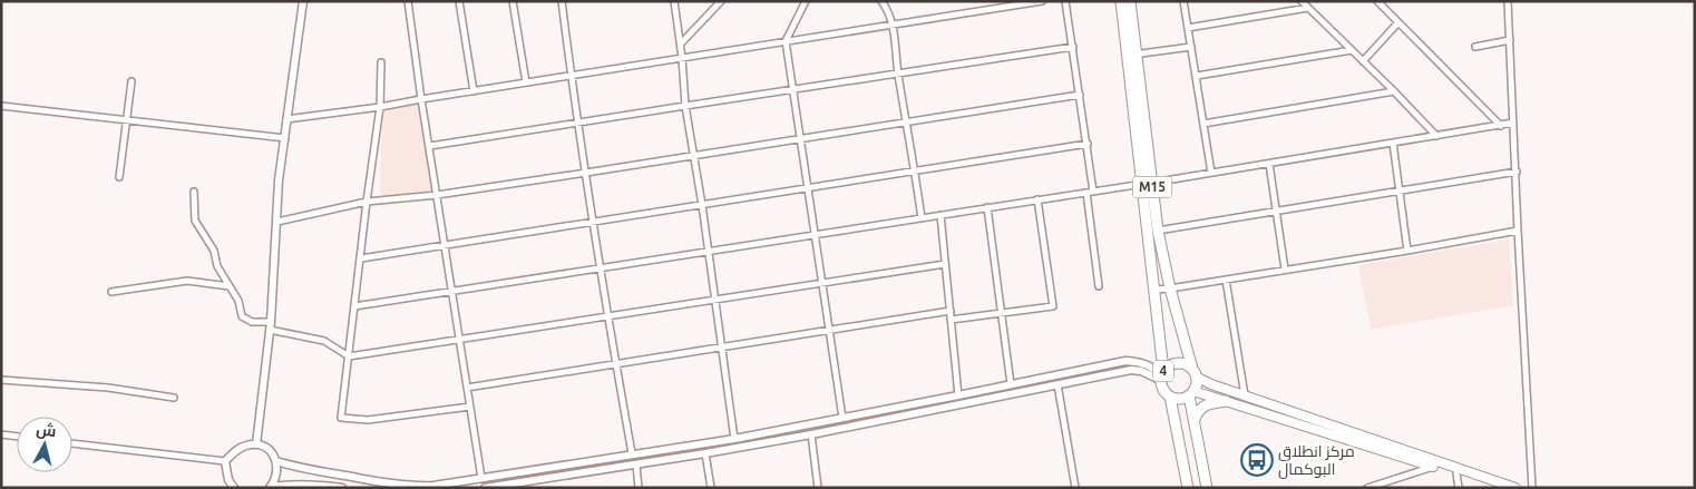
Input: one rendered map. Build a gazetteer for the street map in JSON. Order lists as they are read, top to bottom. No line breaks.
{"streets":{"highway":["M15","4"]},"crossings":[["M15","4"]],"places":{"bus stop":["مركز انطلاق البوكمال"]},"north":"top"}
